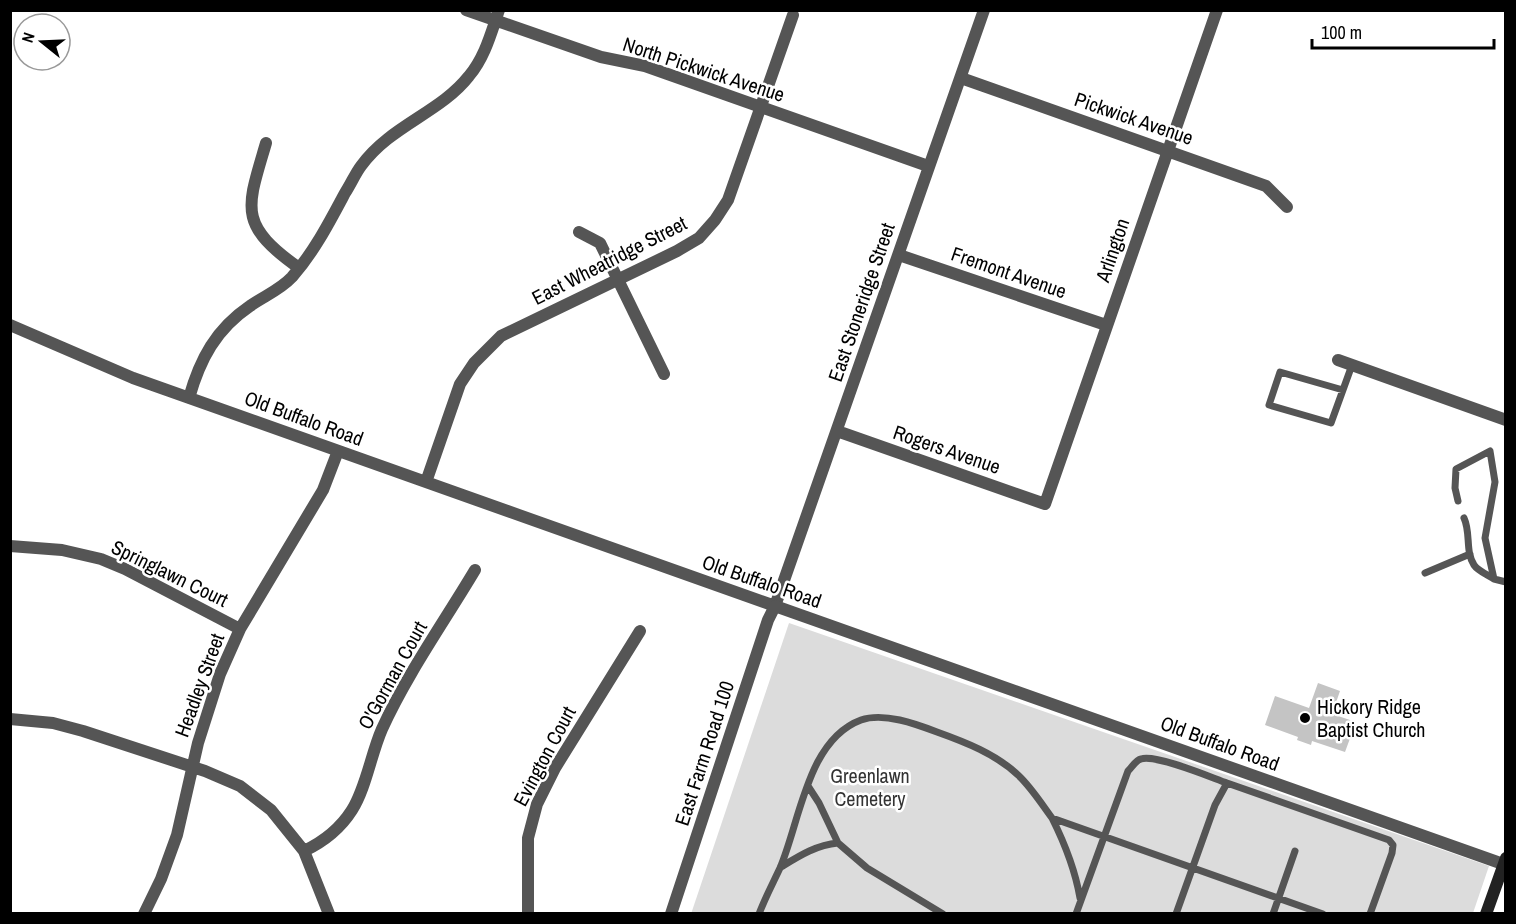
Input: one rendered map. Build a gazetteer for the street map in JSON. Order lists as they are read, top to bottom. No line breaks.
{"streets":{"street":["North Pickwick Avenue","Pickwick Avenue","Arlington","East Wheatridge Street","Fremont Avenue","East Stoneridge Street","Old Buffalo Road","Rogers Avenue","Springlawn Court","O'Gorman Court","Headley Street","East Farm Road 100","Evington Court"]},"crossings":[["North Pickwick Avenue","East Wheatridge Street"],["North Pickwick Avenue","East Stoneridge Street"],["Pickwick Avenue","Arlington"],["Pickwick Avenue","East Stoneridge Street"],["Arlington","Fremont Avenue"],["Arlington","Rogers Avenue"],["East Wheatridge Street","Old Buffalo Road"],["Fremont Avenue","East Stoneridge Street"],["East Stoneridge Street","Old Buffalo Road"],["East Stoneridge Street","Rogers Avenue"],["East Stoneridge Street","East Farm Road 100"],["Old Buffalo Road","Headley Street"],["Old Buffalo Road","East Farm Road 100"],["Springlawn Court","Headley Street"]],"parks":["Greenlawn Cemetery"],"places":["Hickory Ridge Baptist Church"],"scale_bar":"100 m","north":"left"}
